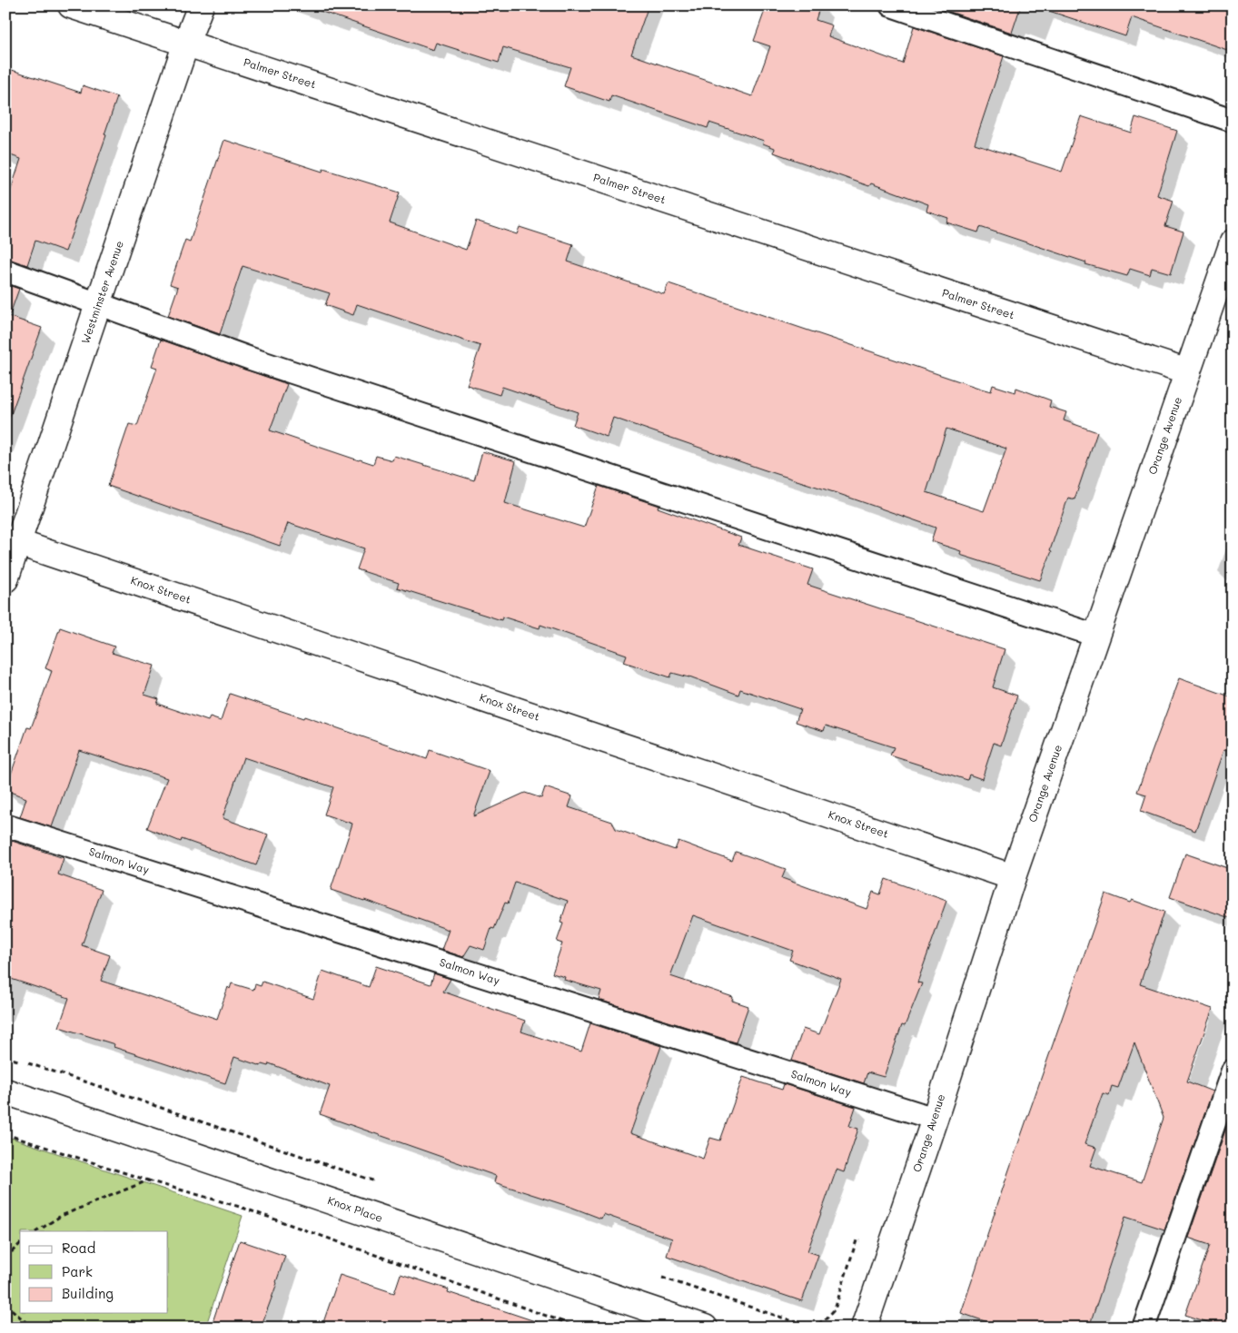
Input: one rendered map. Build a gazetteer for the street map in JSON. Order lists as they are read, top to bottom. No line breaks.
{"streets":{"street":["Palmer Street","Westminster Avenue","Orange Avenue","Knox Street","Knox Place"],"lane":["Salmon Way"]},"crossings":[["Palmer Street","Westminster Avenue"],["Palmer Street","Orange Avenue"],["Westminster Avenue","Knox Street"],["Orange Avenue","Knox Street"],["Orange Avenue","Salmon Way"]],"legend":["Road","Park","Building"]}
